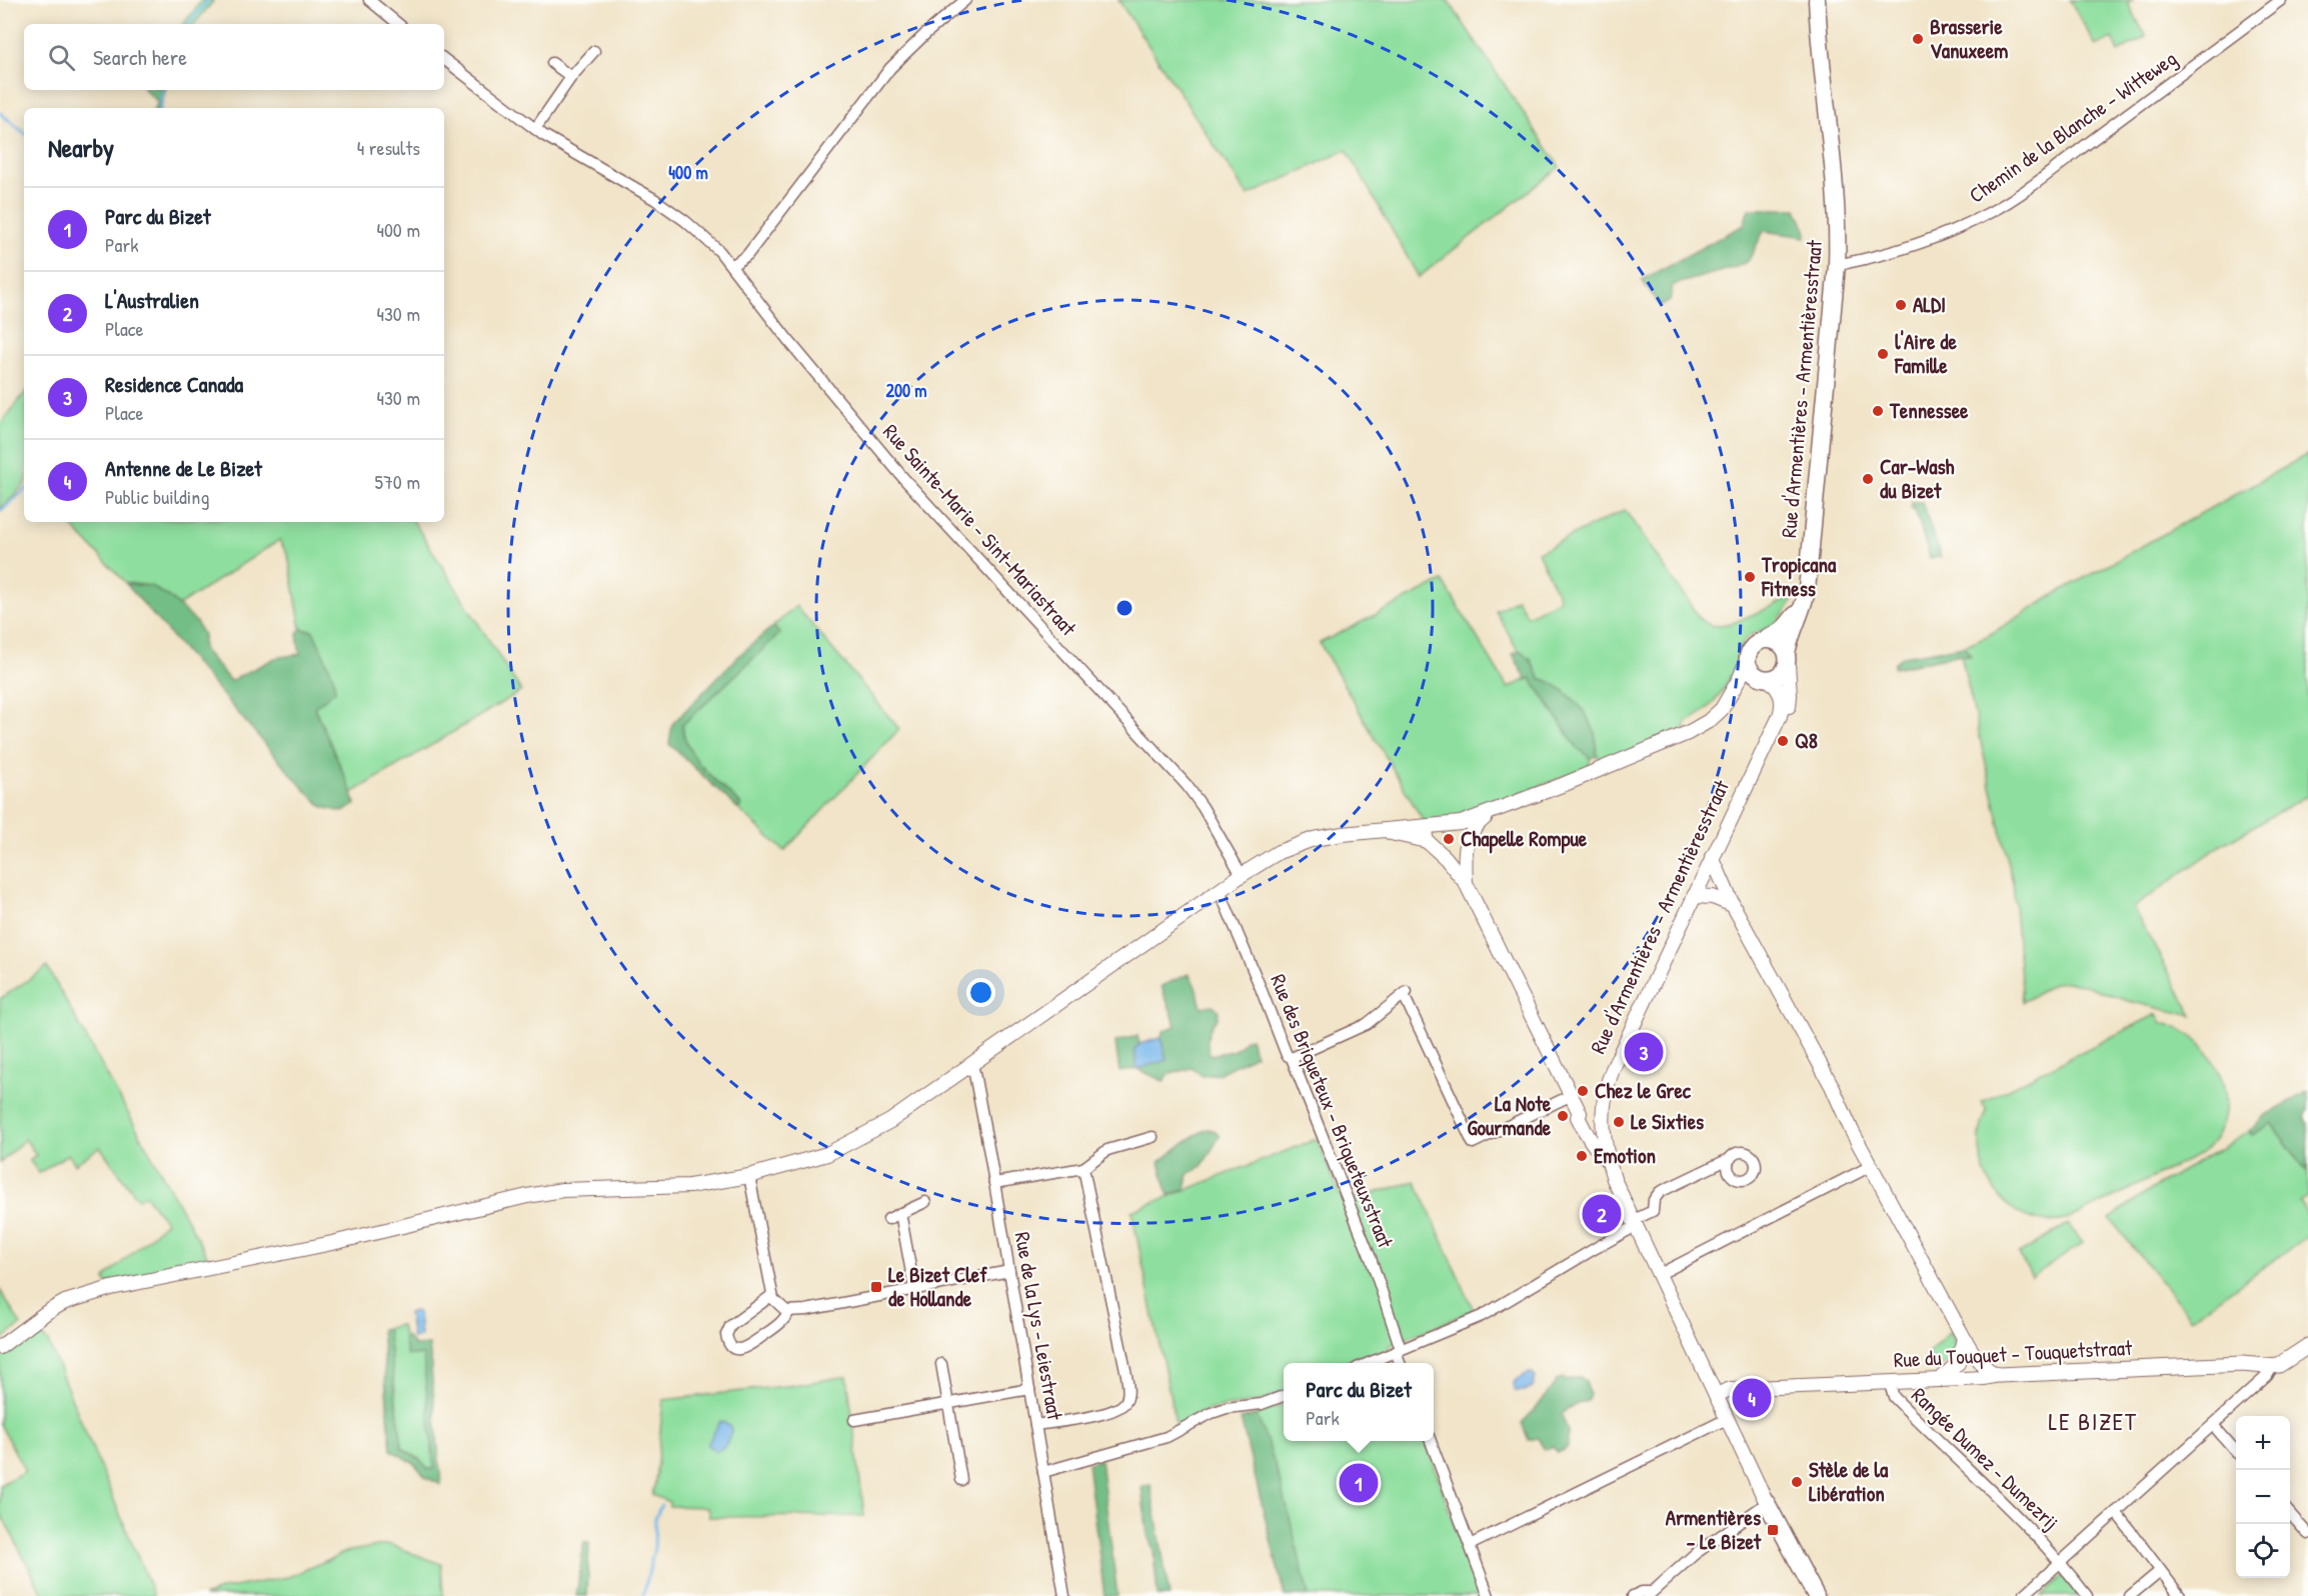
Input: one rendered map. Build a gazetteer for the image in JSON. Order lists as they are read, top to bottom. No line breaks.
{"streets":{"main road":["Rue d'Armentières - Armentièresstraat","Rue du Touquet - Touquetstraat"],"street":["Chemin de la Blanche - Witteweg","Rue Sainte-Marie - Sint-Mariastraat","Rue des Briqueteux - Briqueteuxstraat","Rue de la Lys - Leiestraat","Rangée Dumez - Dumezrij"]},"crossings":[["Chemin de la Blanche - Witteweg","Rue d'Armentières - Armentièresstraat"],["Rue d'Armentières - Armentièresstraat","Rue du Touquet - Touquetstraat"],["Rue du Touquet - Touquetstraat","Rangée Dumez - Dumezrij"]],"districts":["LE BIZET"],"places":{"other":["Brasserie Vanuxeem","ALDI","l'Aire de Famille","Tennessee","Car-Wash du Bizet","Tropicana Fitness","Q8","Chapelle Rompue","Chez le Grec","La Note Gourmande","Le Sixties","Emotion","Stèle de la Libération"],"transit":["Le Bizet Clef de Hollande","Armentières – Le Bizet"]},"page":{"search":"Search here","heading":["Nearby","4 results"],"list":[{"mark":"1","name":"Parc du Bizet","note":"Park","value":"400 m"},{"mark":"2","name":"L'Australien","note":"Place","value":"430 m"},{"mark":"3","name":"Residence Canada","note":"Place","value":"430 m"},{"mark":"4","name":"Antenne de Le Bizet","note":"Public building","value":"570 m"}],"pins":["3","2","4","1"],"popup":["Parc du Bizet","Park"],"map_buttons":["+","−"]},"rings":["400 m","200 m"]}
